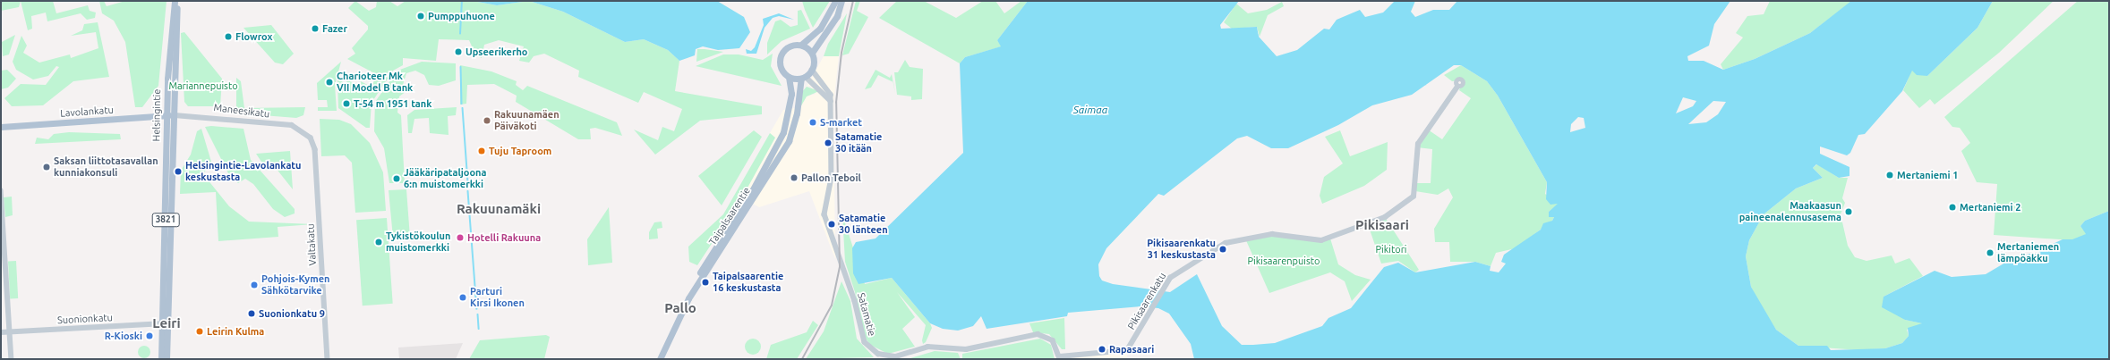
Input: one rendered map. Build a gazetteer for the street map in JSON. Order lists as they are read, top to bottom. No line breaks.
{"streets":{"main road":["Lavolankatu","Helsingintie","Taipalsaarentie","3821"],"street":["Maneesikatu","Valtakatu","Pikisaarenkatu","Satamatie","Suonionkatu"]},"crossings":[["Maneesikatu","Lavolankatu"],["Maneesikatu","Helsingintie"],["Maneesikatu","Valtakatu"],["Lavolankatu","Helsingintie"],["Helsingintie","Suonionkatu"],["Taipalsaarentie","Satamatie"],["Pikisaarenkatu","Satamatie"]],"districts":["Rakuunamäki","Pikisaari","Pallo","Leiri"],"water":["Saimaa"],"parks":["Mariannepuisto","Pikitori","Pikisaarenpuisto"],"places":["Pumppuhuone","Fazer","Flowrox","Upseerikerho","Charioteer Mk VII Model B tank","T-54 m 1951 tank","Rakuunamäen Päiväkoti","S-market","Satamatie 30 itään","Tuju Taproom","Saksan liittotasavallan kunniakonsuli","Helsingintie-Lavolankatu keskustasta","Mertaniemi 1","Pallon Teboil","Jääkäripataljoona 6:n muistomerkki","Mertaniemi 2","Maakaasun paineenalennusasema","Satamatie 30 länteen","Hotelli Rakuuna","Tykistökoulun muistomerkki","Pikisaarenkatu 31 keskustasta","Mertaniemen lämpöakku","Taipalsaarentie 16 keskustasta","Pohjois-Kymen Sähkötarvike","Parturi Kirsi Ikonen","Suonionkatu 9","Leirin Kulma","R-Kioski","Rapasaari"]}
